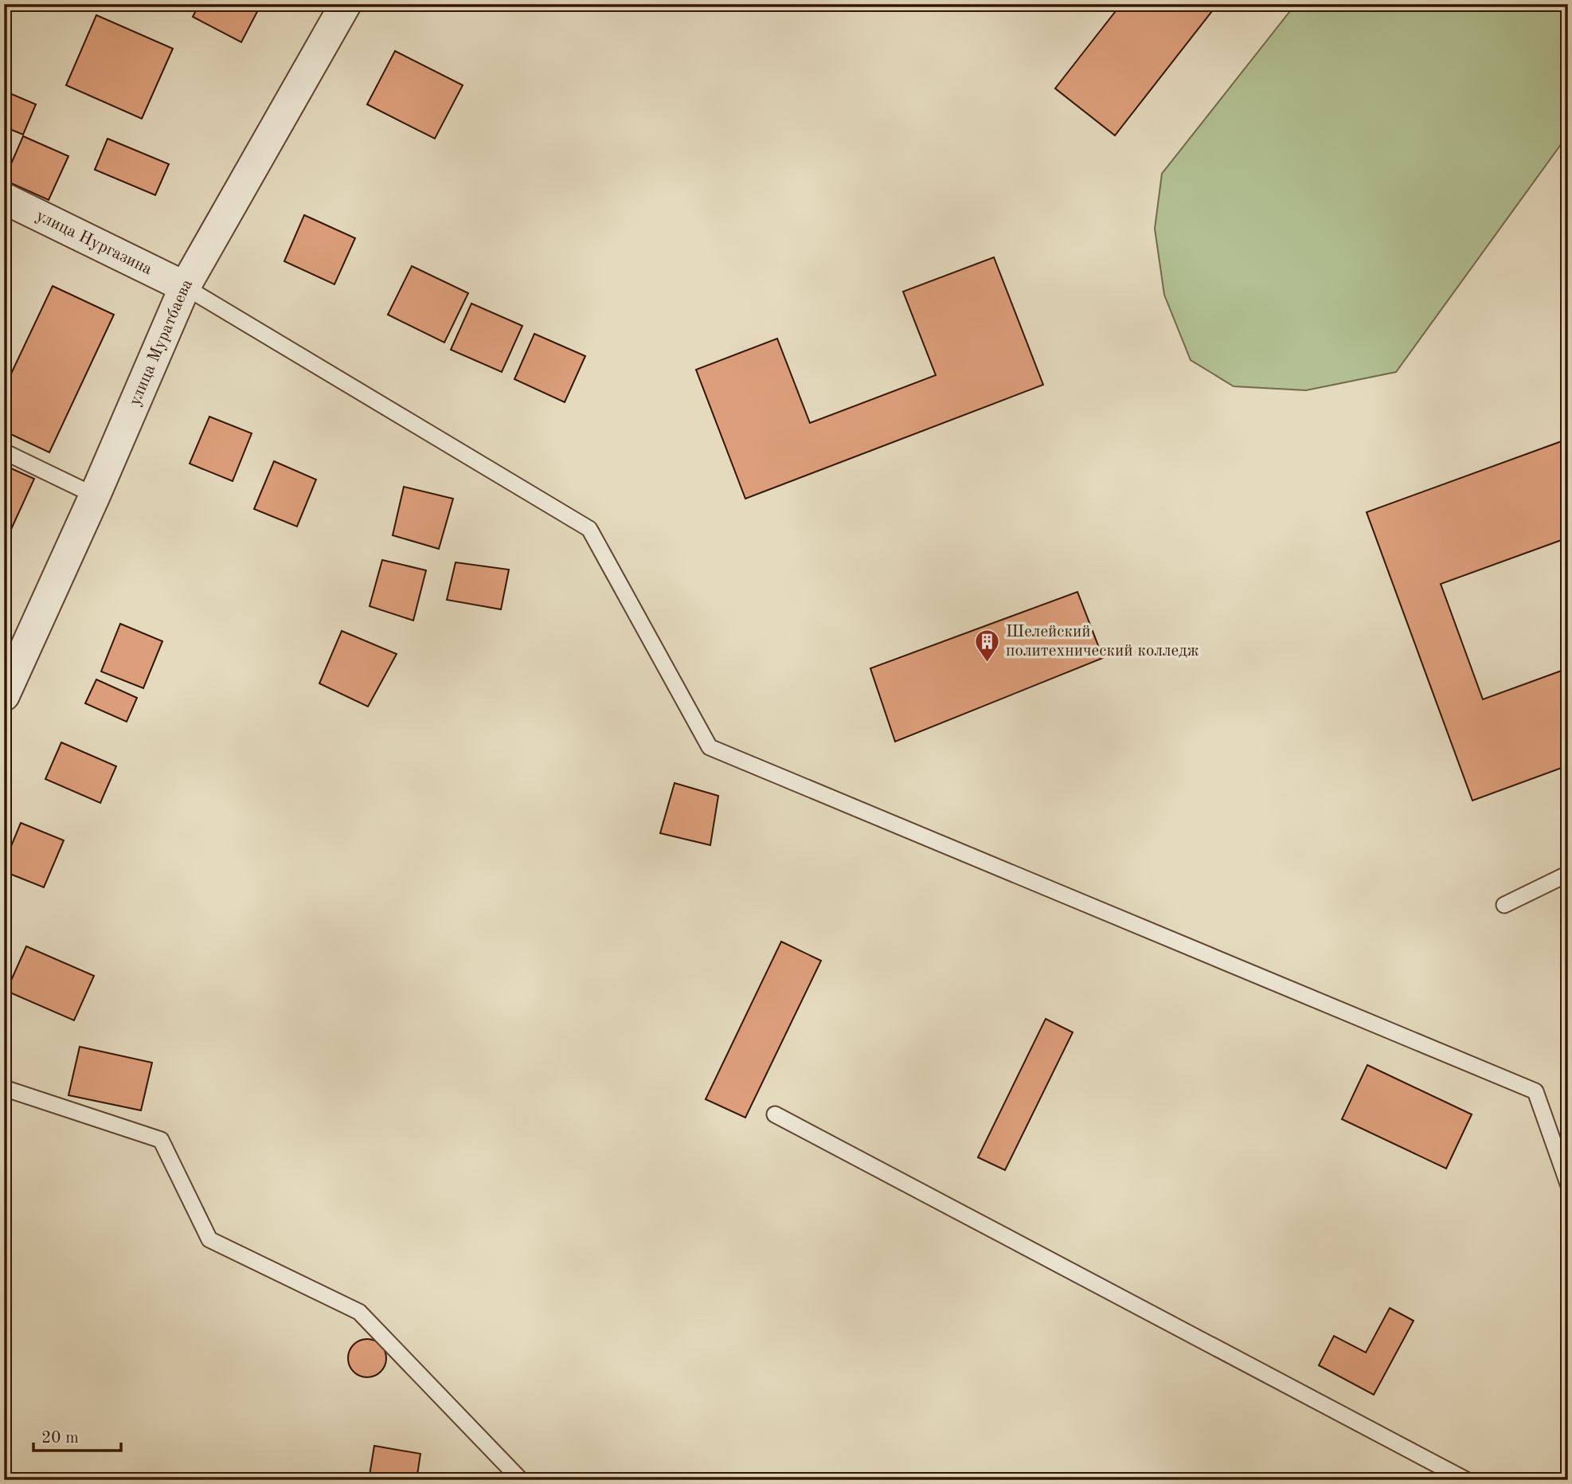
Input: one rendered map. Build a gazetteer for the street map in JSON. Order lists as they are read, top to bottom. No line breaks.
{"streets":{"street":["улица Нургазина","улица Муратбаева"]},"crossings":[["улица Нургазина","улица Муратбаева"]],"places":{"building":["Шелейский политехнический колледж"]},"scale_bar":"20 m"}
